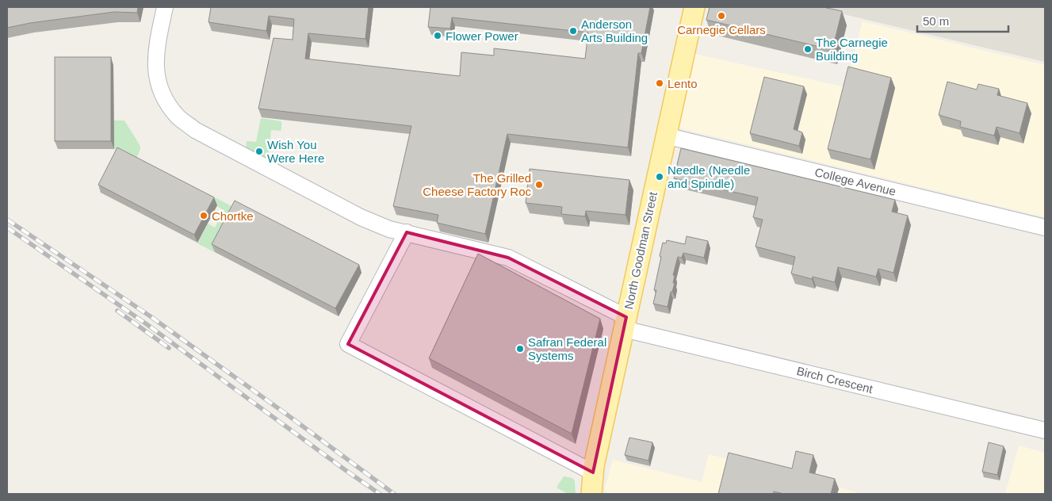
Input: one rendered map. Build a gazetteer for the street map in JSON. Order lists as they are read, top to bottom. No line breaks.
{"streets":{"main road":["North Goodman Street"],"street":["College Avenue","Birch Crescent"]},"crossings":[["College Avenue","North Goodman Street"],["North Goodman Street","Birch Crescent"]],"places":["Carnegie Cellars","Anderson Arts Building","Flower Power","The Carnegie Building","Lento","Wish You Were Here","Needle (Needle and Spindle)","The Grilled Cheese Factory Roc","Chortke","Safran Federal Systems"],"scale_bar":"50 m"}
